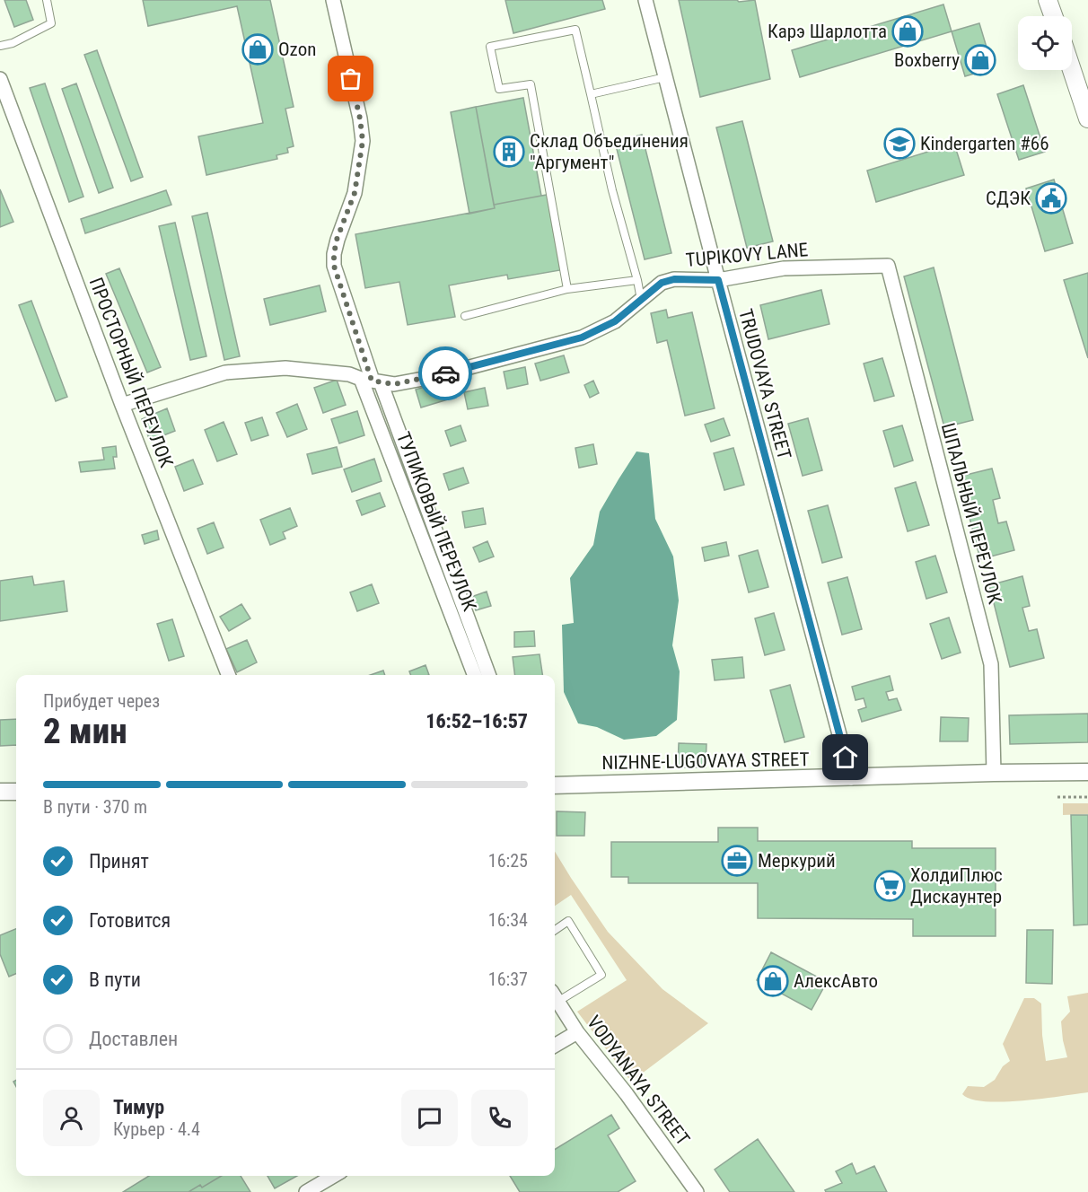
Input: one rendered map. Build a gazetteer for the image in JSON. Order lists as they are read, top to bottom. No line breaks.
{"streets":{"street":["TUPIKOVY LANE","ПРОСТОРНЫЙ ПЕРЕУЛОК","TRUDOVAYA STREET","ШПАЛЬНЫЙ ПЕРЕУЛОК","ТУПИКОВЫЙ ПЕРЕУЛОК","NIZHNE-LUGOVAYA STREET","VODYANAYA STREET"]},"crossings":[["TUPIKOVY LANE","ПРОСТОРНЫЙ ПЕРЕУЛОК"],["TUPIKOVY LANE","TRUDOVAYA STREET"],["TUPIKOVY LANE","ШПАЛЬНЫЙ ПЕРЕУЛОК"],["TUPIKOVY LANE","ТУПИКОВЫЙ ПЕРЕУЛОК"],["TRUDOVAYA STREET","NIZHNE-LUGOVAYA STREET"],["ШПАЛЬНЫЙ ПЕРЕУЛОК","NIZHNE-LUGOVAYA STREET"]],"places":{"shop":["Карэ Шарлотта","Ozon","Boxberry","АлексАвто"],"school or university":["Kindergarten #66"],"building":["Склад Объединения \"Аргумент\""],"public building":["СДЭК"],"office":["Меркурий"],"supermarket":["ХолдиПлюс Дискаунтер"]},"page":{"heading":["2 мин","Прибудет через","16:52–16:57"],"panel":["Тимур","Курьер · 4.4"],"bar":"В пути · 370 m","list":[["Принят","16:25"],["Готовится","16:34"],["В пути","16:37"],"Доставлен"]}}
